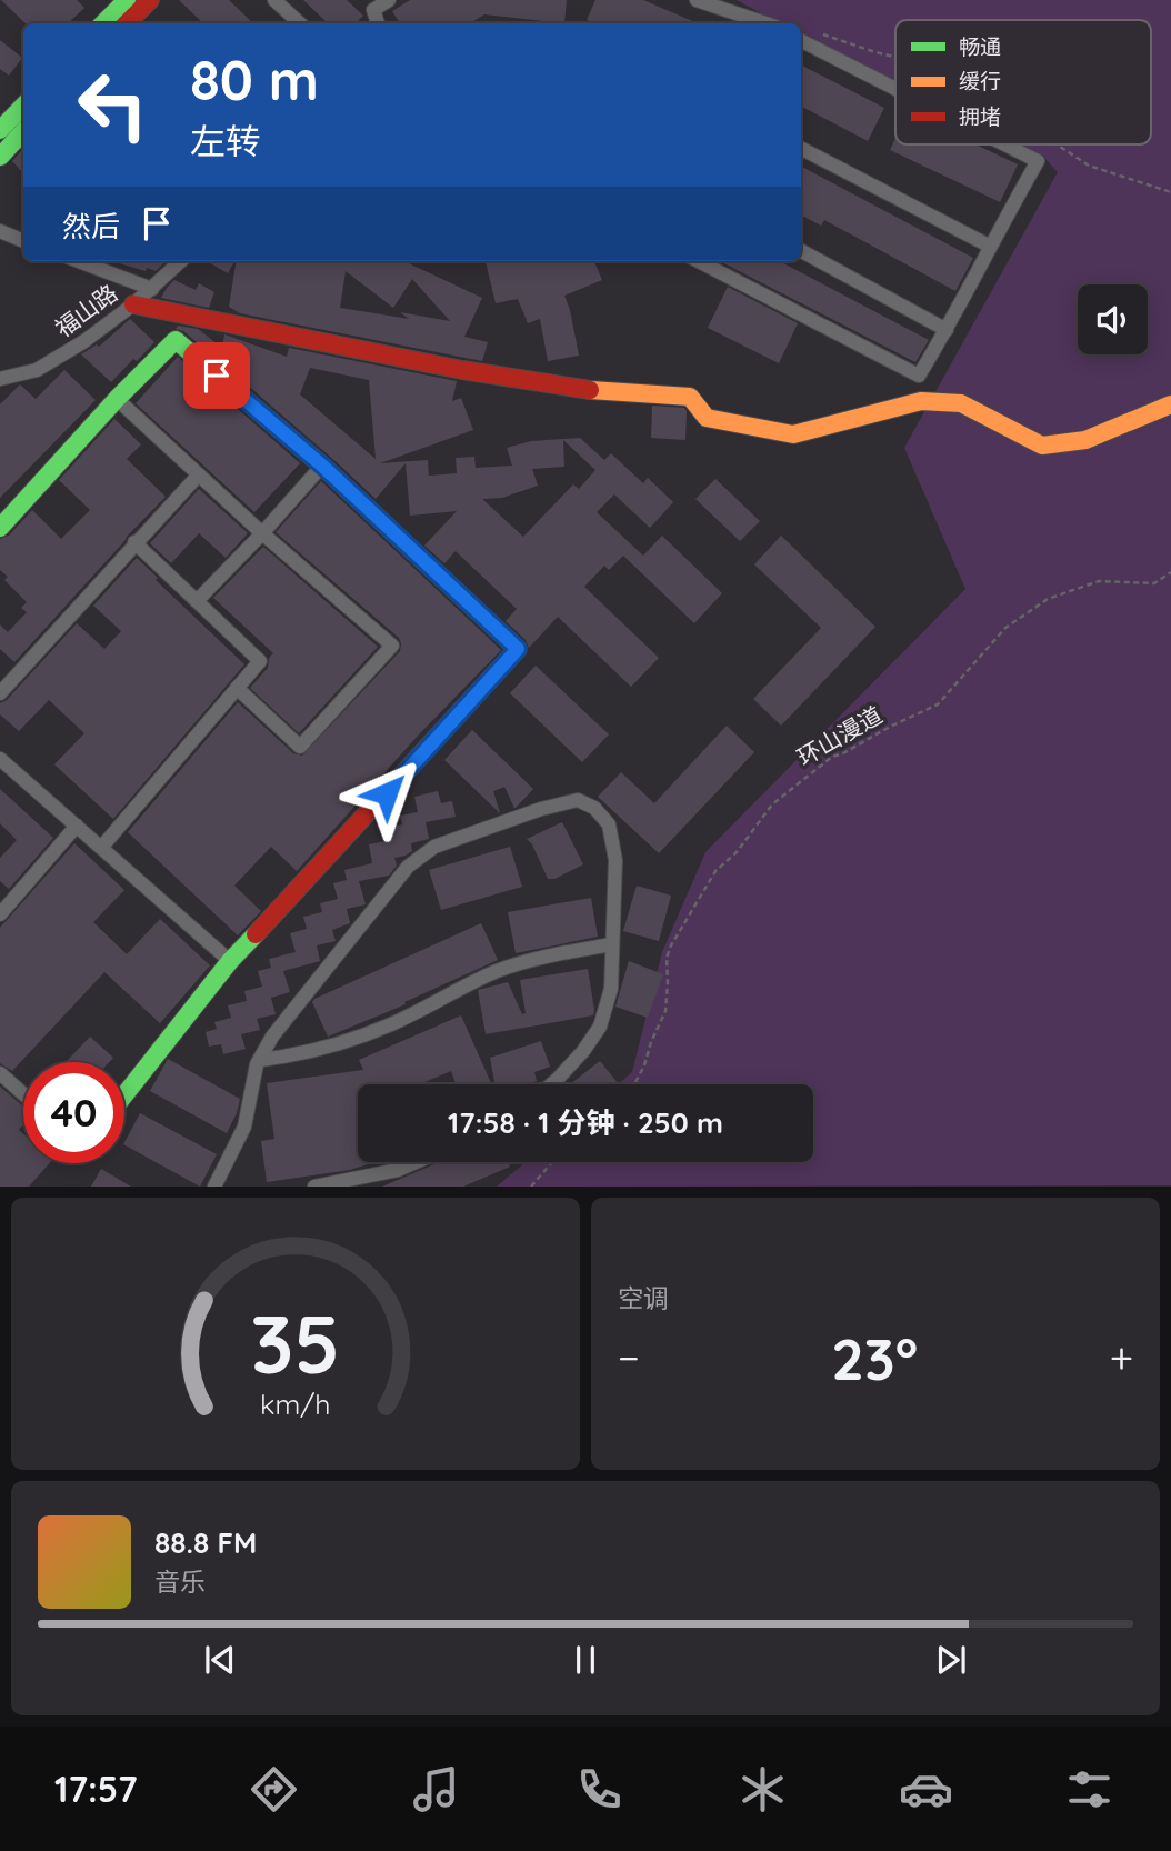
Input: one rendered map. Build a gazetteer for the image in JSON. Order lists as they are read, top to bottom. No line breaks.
{"streets":{"street":["福山路"],"path":["环山漫道"]},"legend":["畅通","缓行","拥堵"],"page":{"turn":["80 m","左转"],"then":"然后","limit":"40","trip":"17:58 · 1 分钟 · 250 m","tile":"空调","heat":["−","23°","+"],"song":["88.8 FM","音乐"],"tabs":"17:57","gauge":["35","km/h"]}}
